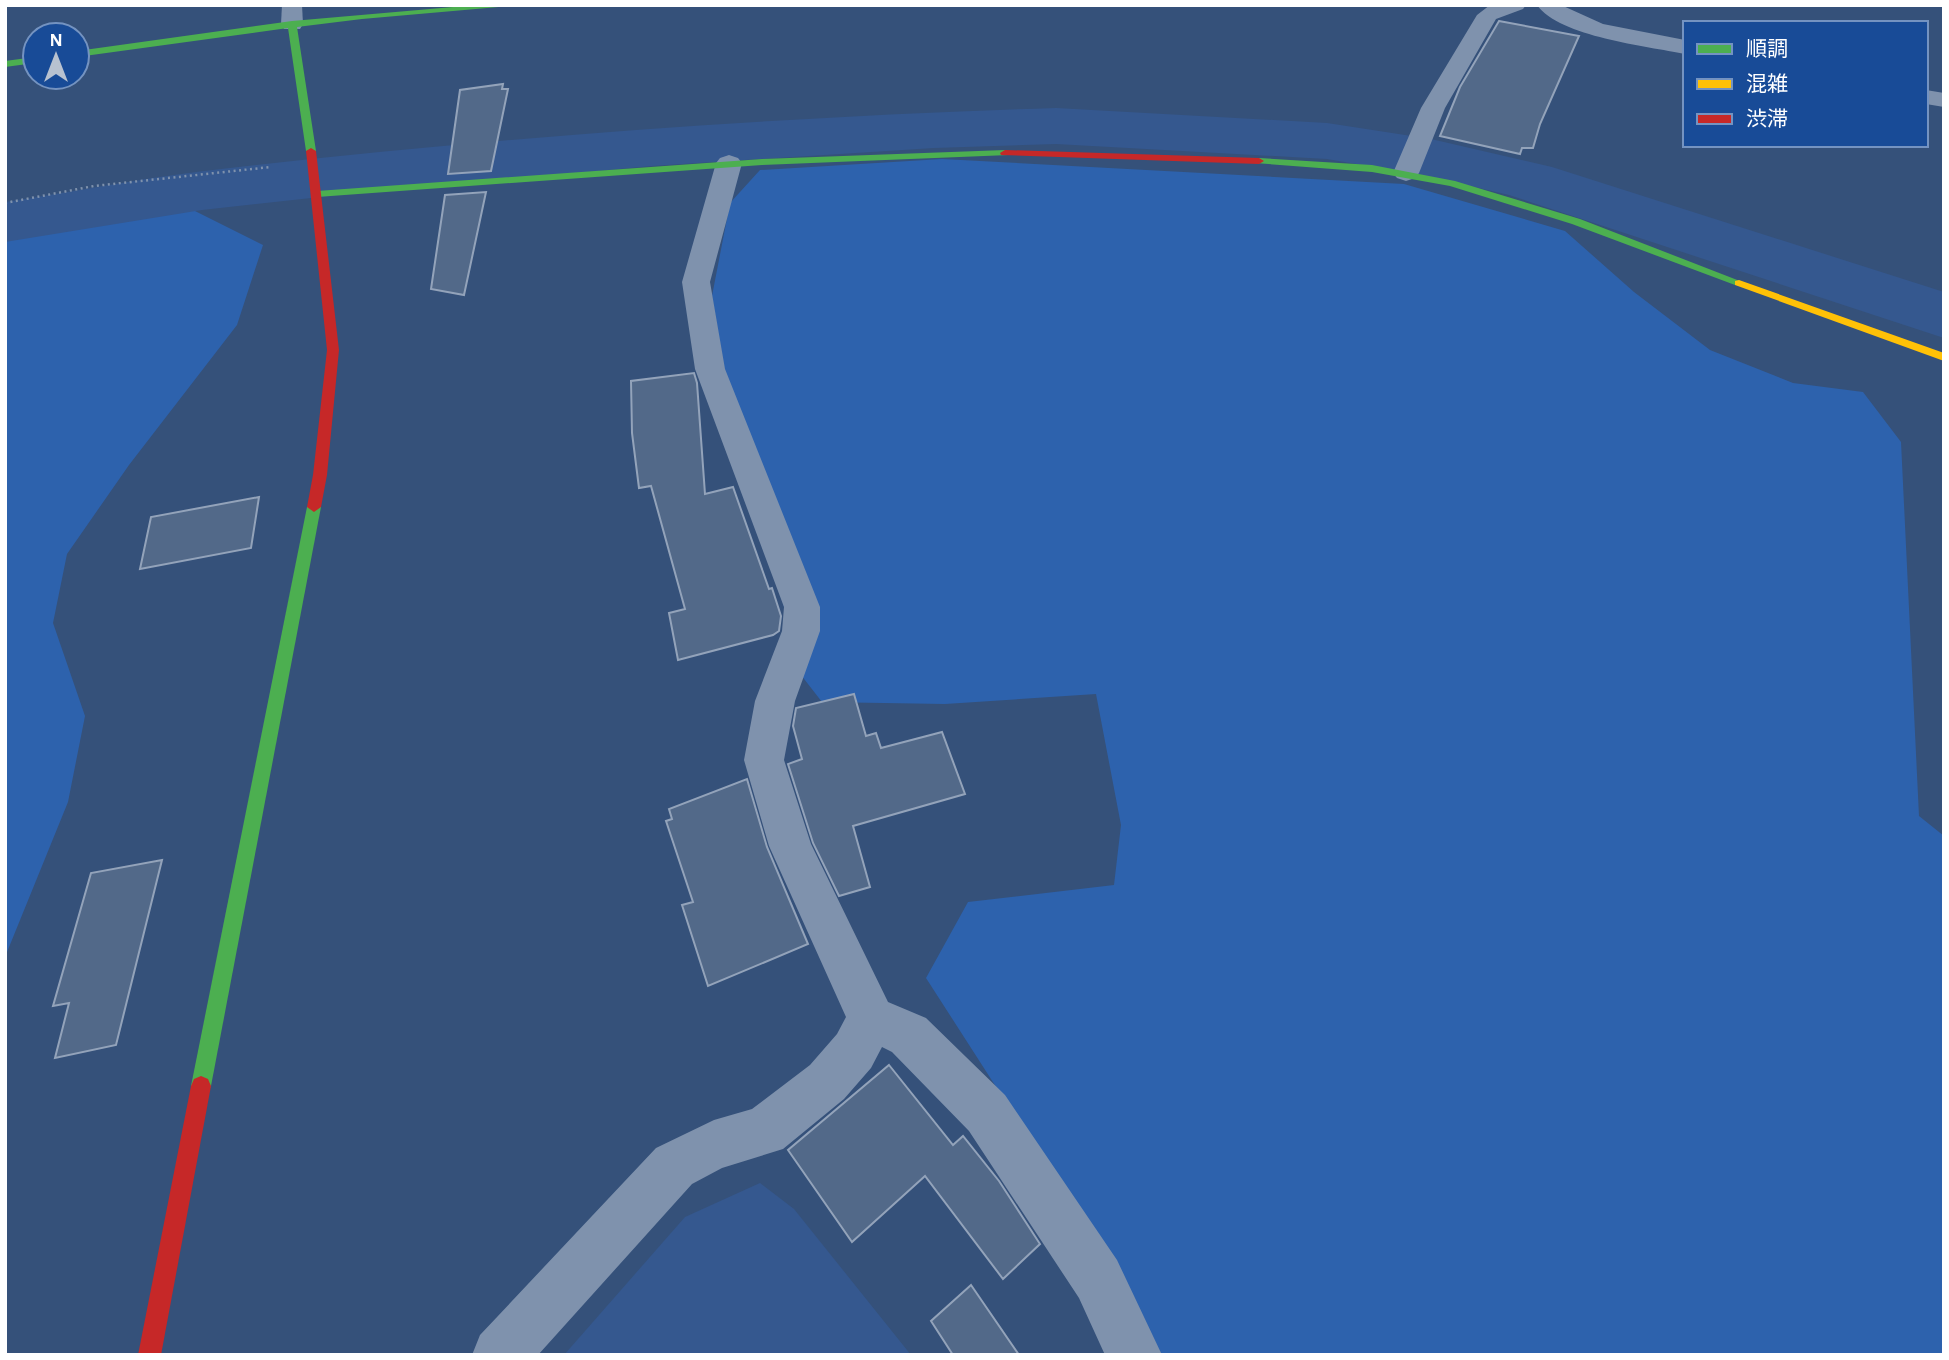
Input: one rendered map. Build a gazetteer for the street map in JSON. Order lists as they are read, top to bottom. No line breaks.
{"legend":["順調","混雑","渋滞"],"north":"top"}
